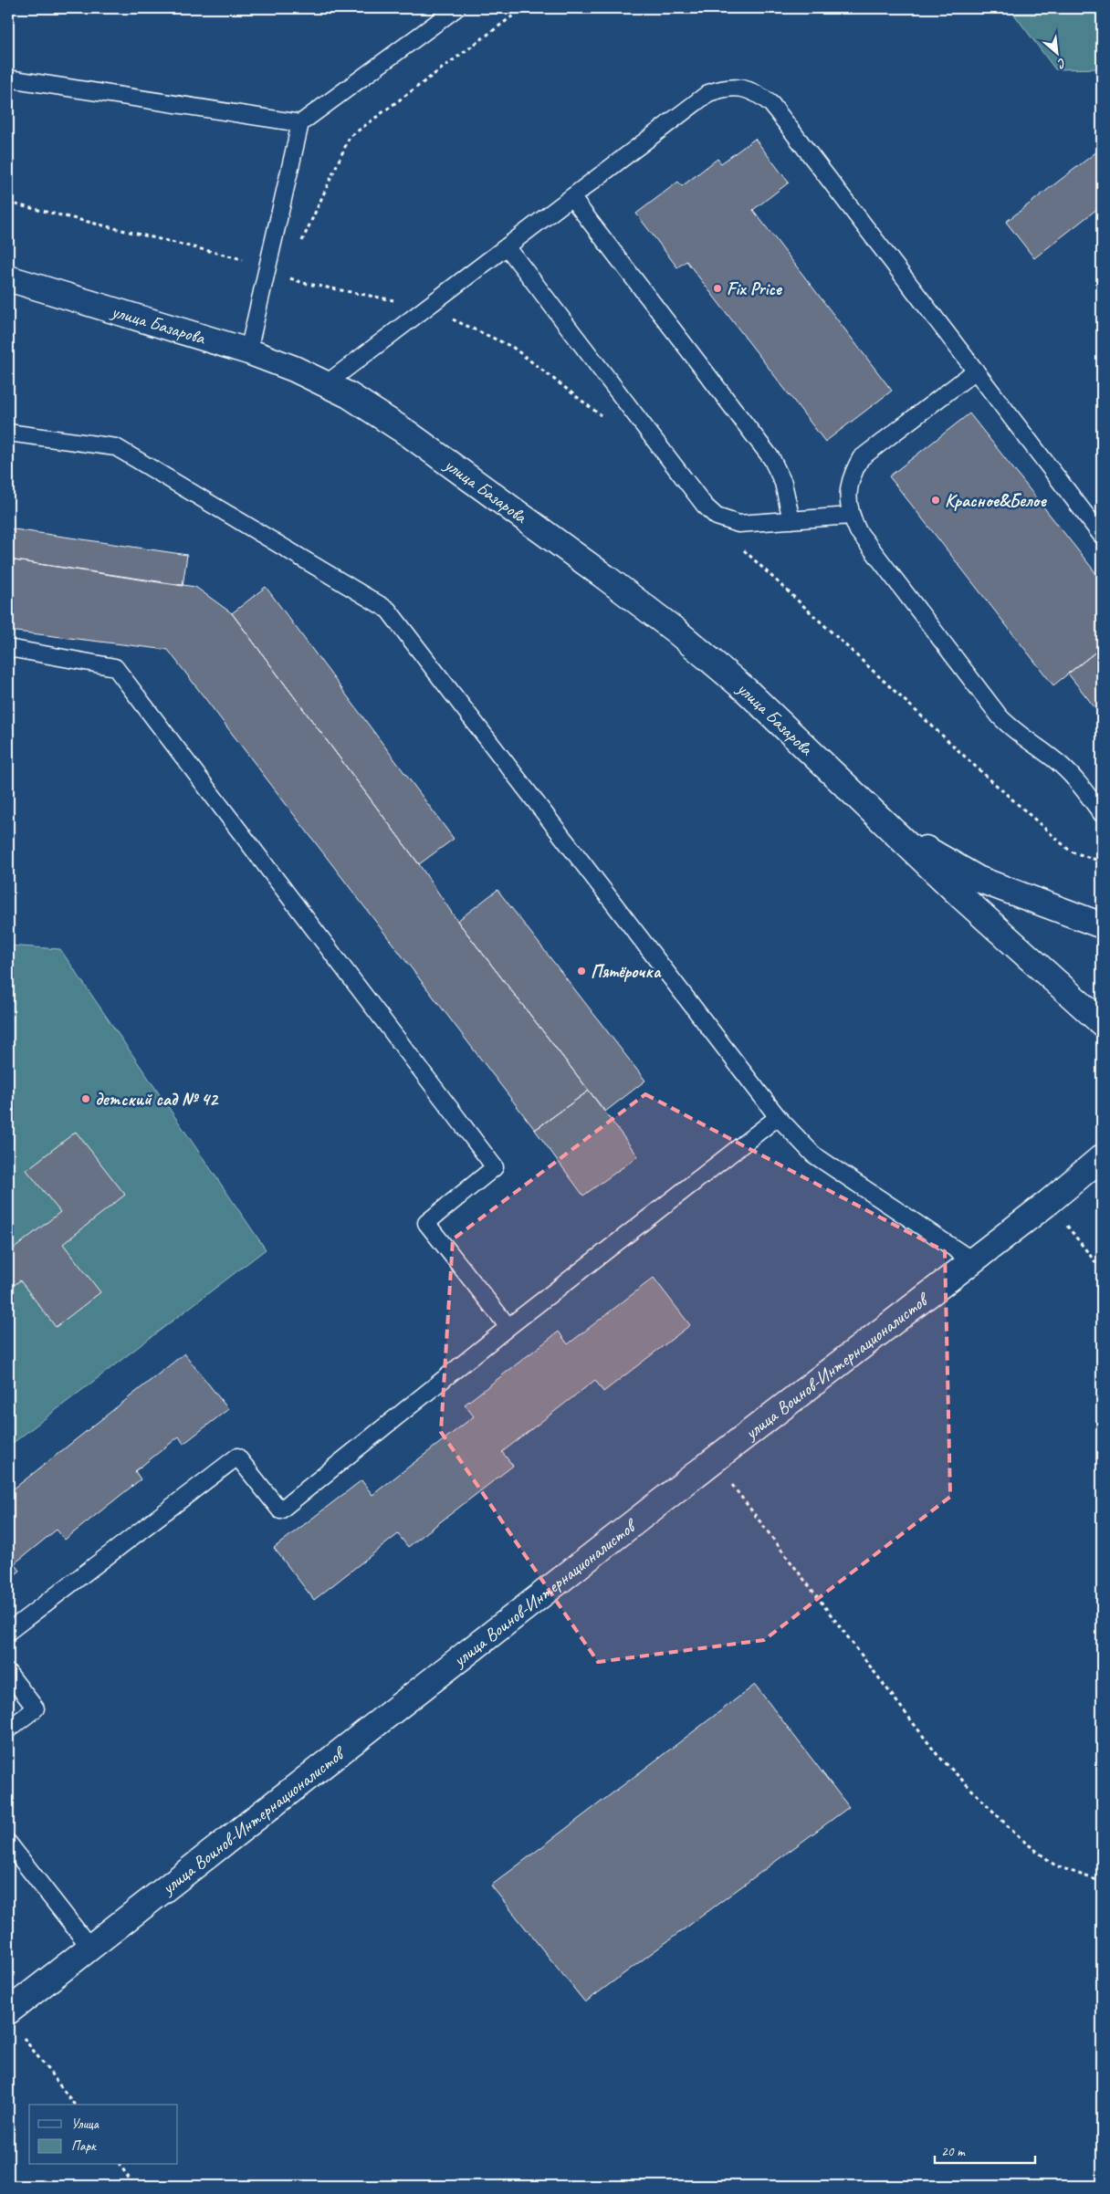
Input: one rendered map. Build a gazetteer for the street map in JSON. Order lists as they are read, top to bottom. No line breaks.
{"streets":{"main road":["улица Базарова","улица Воинов-Интернационалистов"]},"places":["Fix Price","Красное&Белое","Пятёрочка","детский сад № 42"],"legend":["Улица","Парк"],"scale_bar":"20 m","north":"bottom right"}
